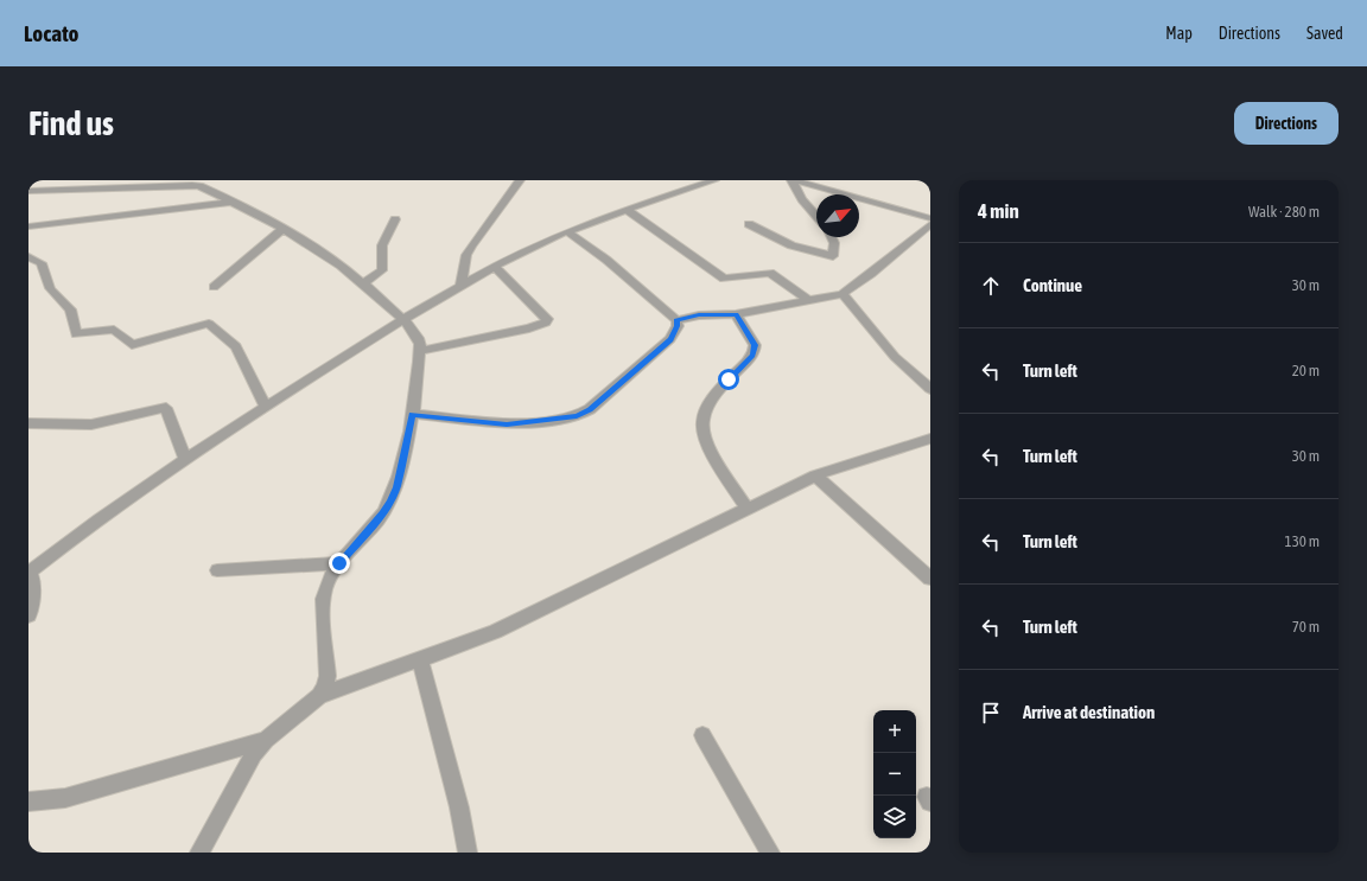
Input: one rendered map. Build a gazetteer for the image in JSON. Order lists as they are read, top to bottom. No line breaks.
{"north":"top right","page":{"header":"Locato","nav":["Map","Directions","Saved"],"buttons":"Directions","title":"Find us","heading":["4 min","Walk · 280 m"],"list":[["Continue","30 m"],["Turn left","20 m"],["Turn left","30 m"],["Turn left","130 m"],["Turn left","70 m"],"Arrive at destination"],"map_buttons":["+","−"]}}
